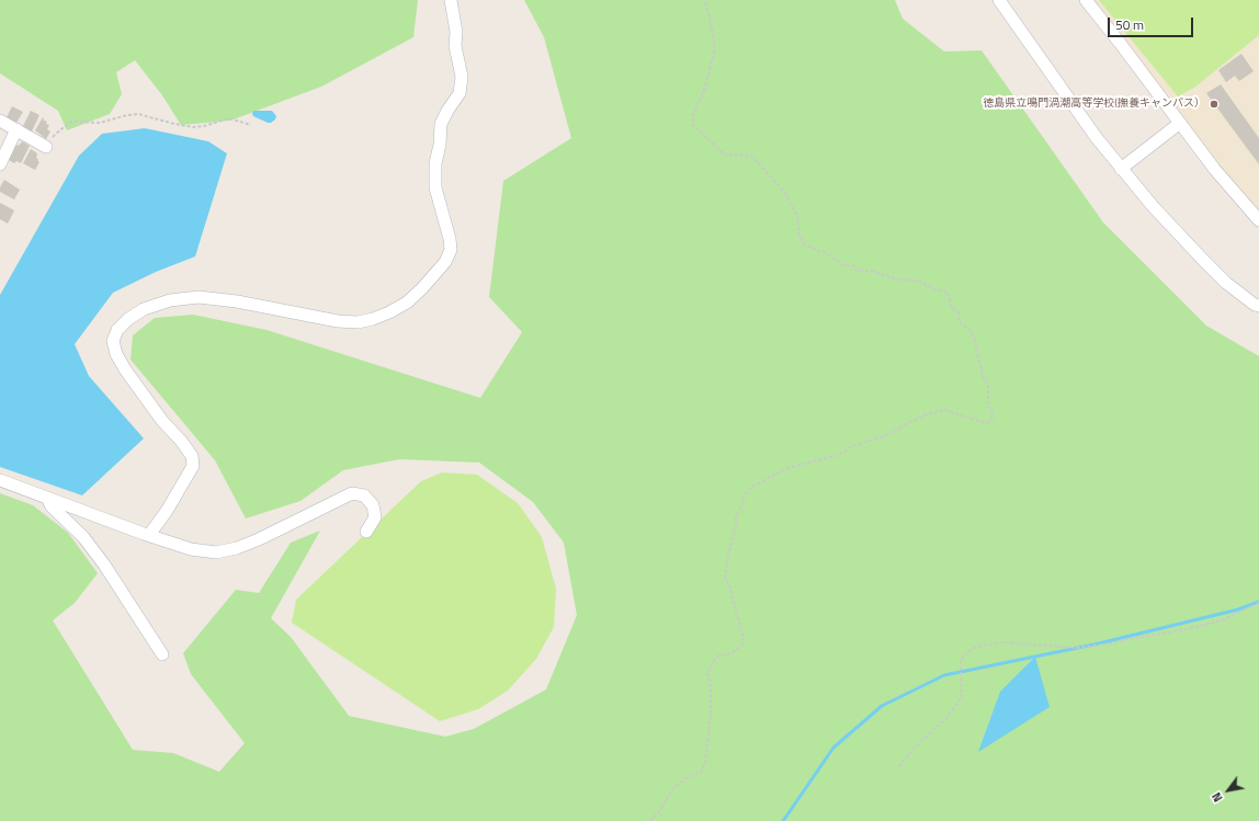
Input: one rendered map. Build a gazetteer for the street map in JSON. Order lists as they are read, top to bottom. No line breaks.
{"places":["徳島県立鳴門渦潮高等学校(撫養キャンパス）"],"scale_bar":"50 m","north":"bottom left"}
